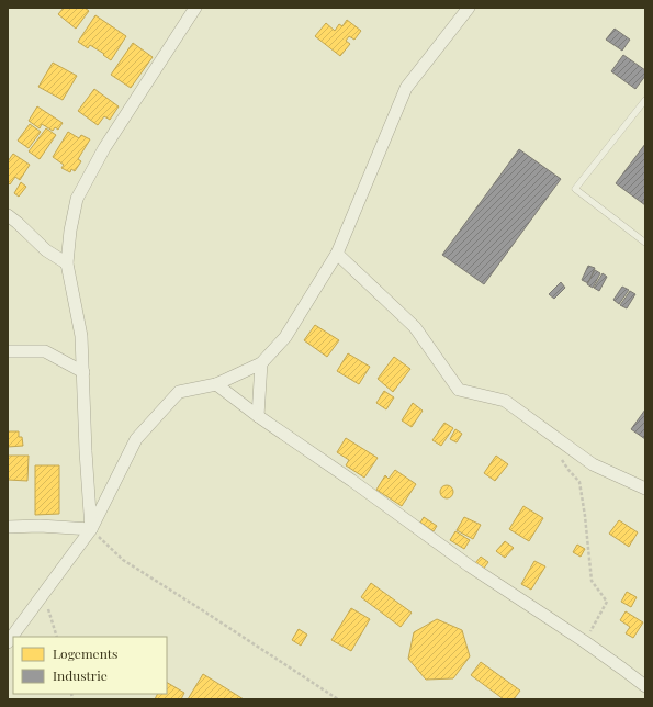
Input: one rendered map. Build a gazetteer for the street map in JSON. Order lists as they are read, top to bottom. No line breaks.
{"legend":["Logements","Industrie"]}
